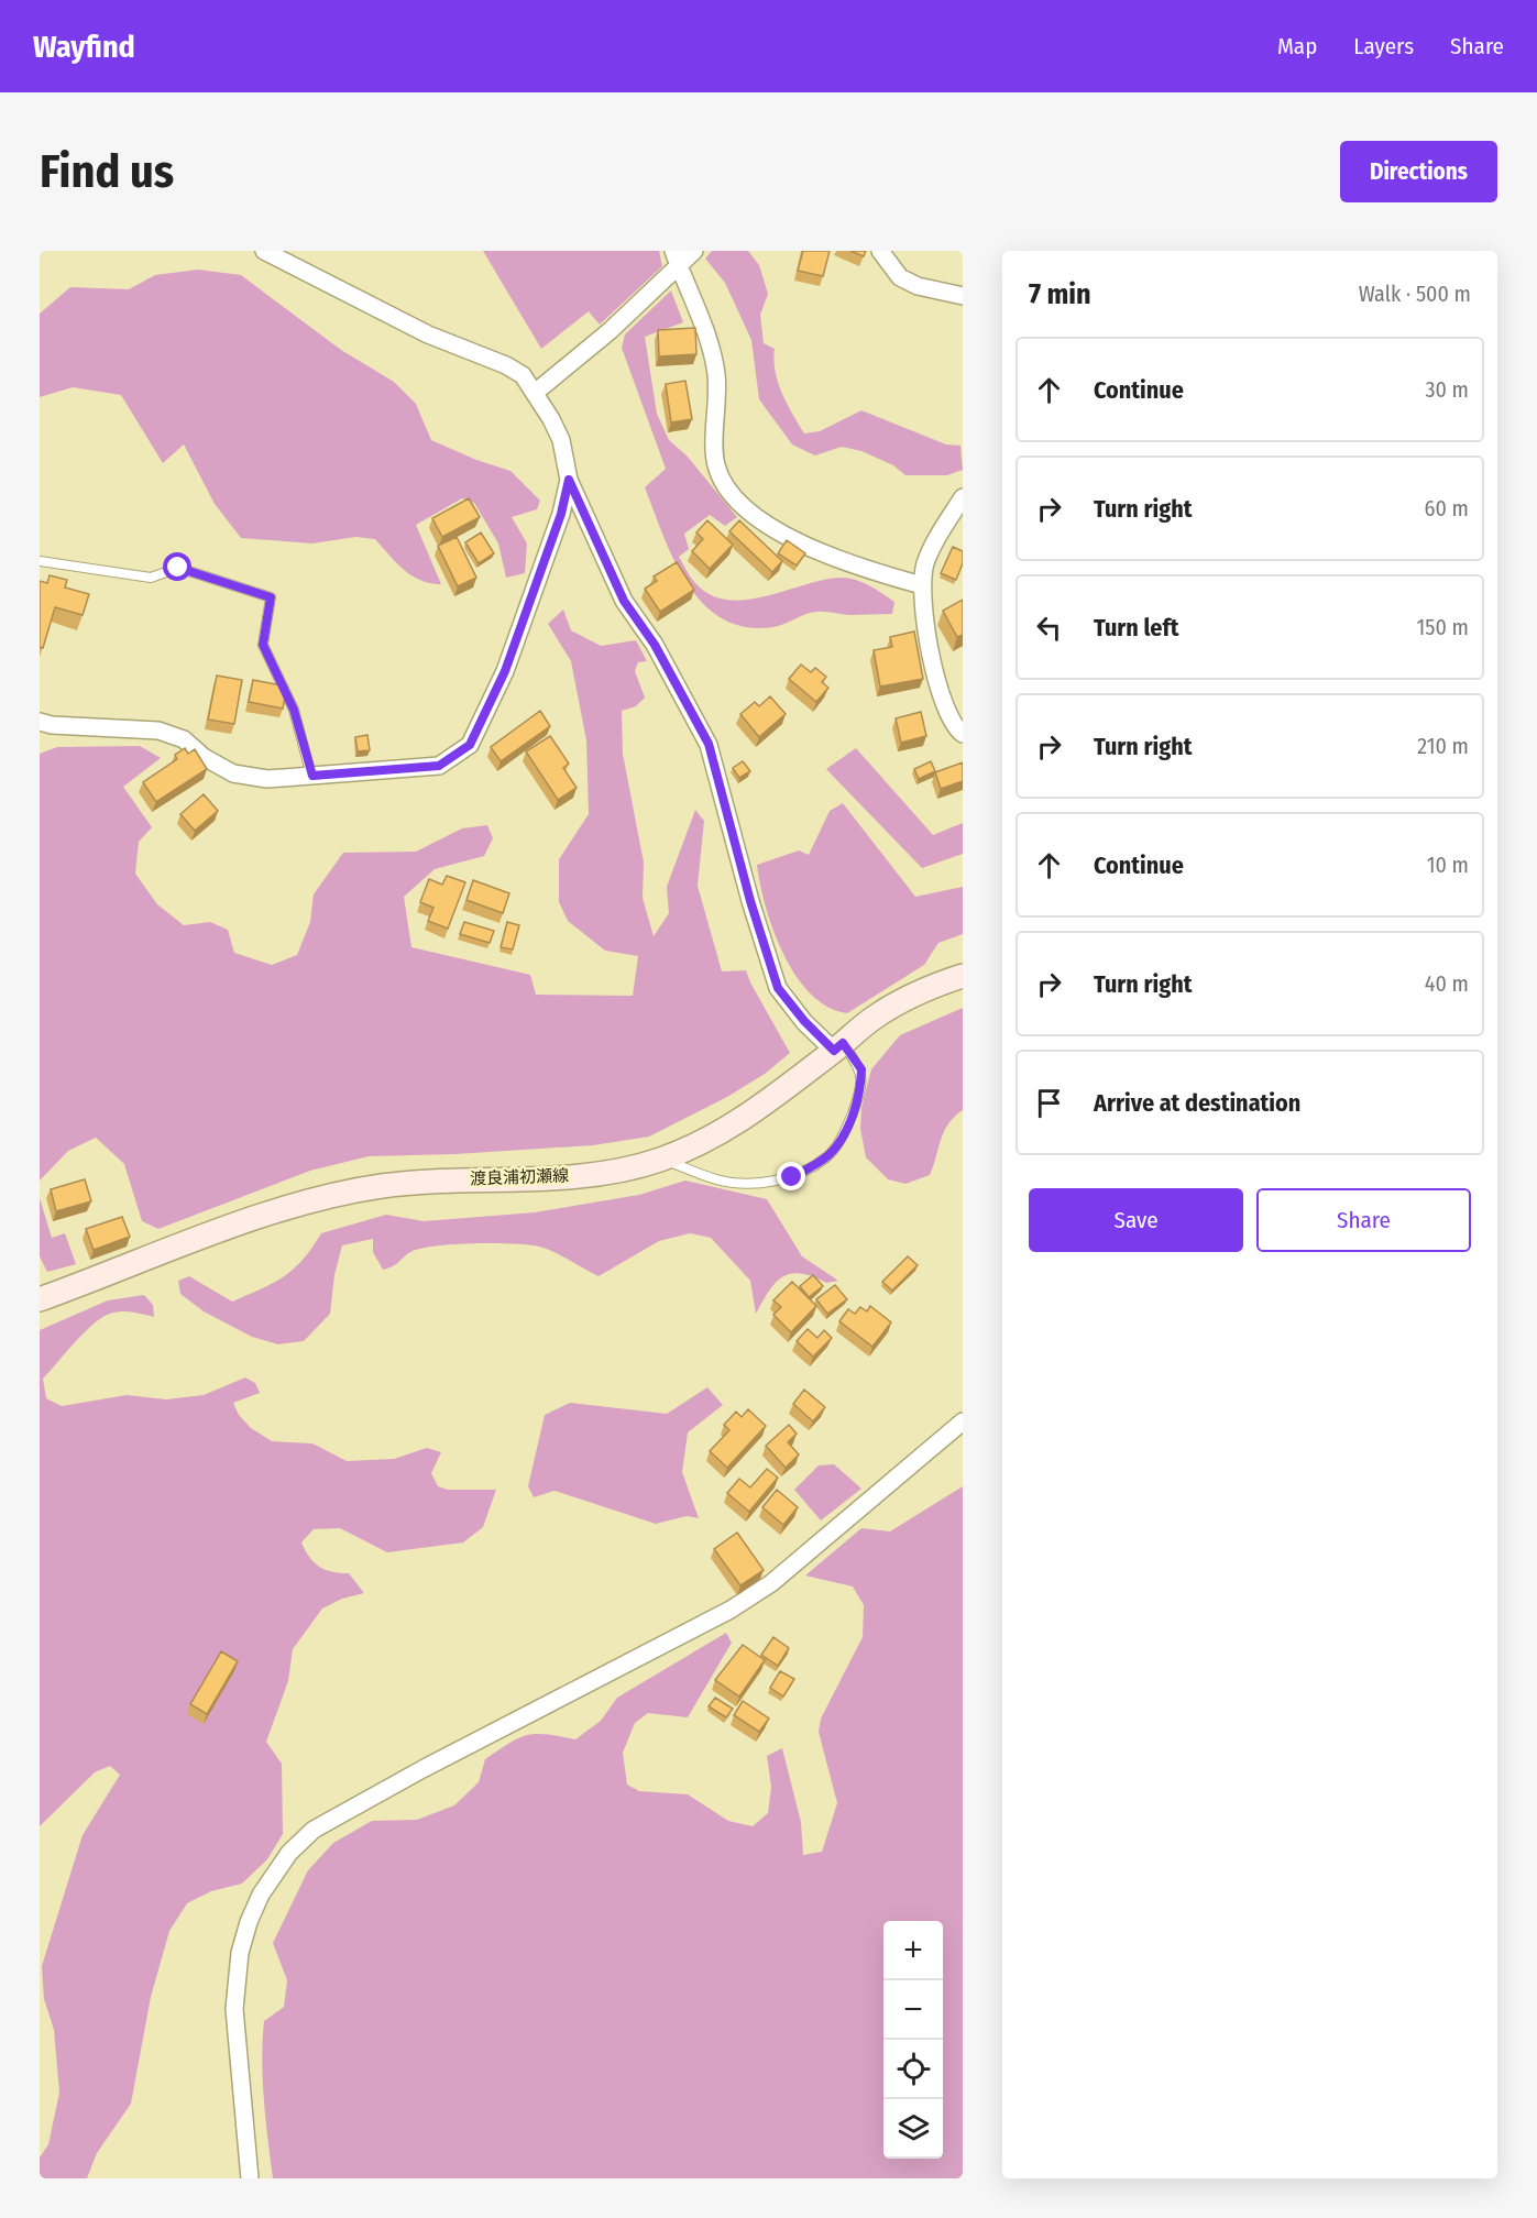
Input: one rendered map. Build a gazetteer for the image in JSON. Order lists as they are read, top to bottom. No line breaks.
{"streets":{"main road":["渡良浦初瀬線"]},"page":{"header":"Wayfind","nav":["Map","Layers","Share"],"buttons":["Directions",["Save","Share"]],"title":"Find us","heading":["7 min","Walk · 500 m"],"list":[["Continue","30 m"],["Turn right","60 m"],["Turn left","150 m"],["Turn right","210 m"],["Continue","10 m"],["Turn right","40 m"],"Arrive at destination"],"map_buttons":["+","−"]}}
